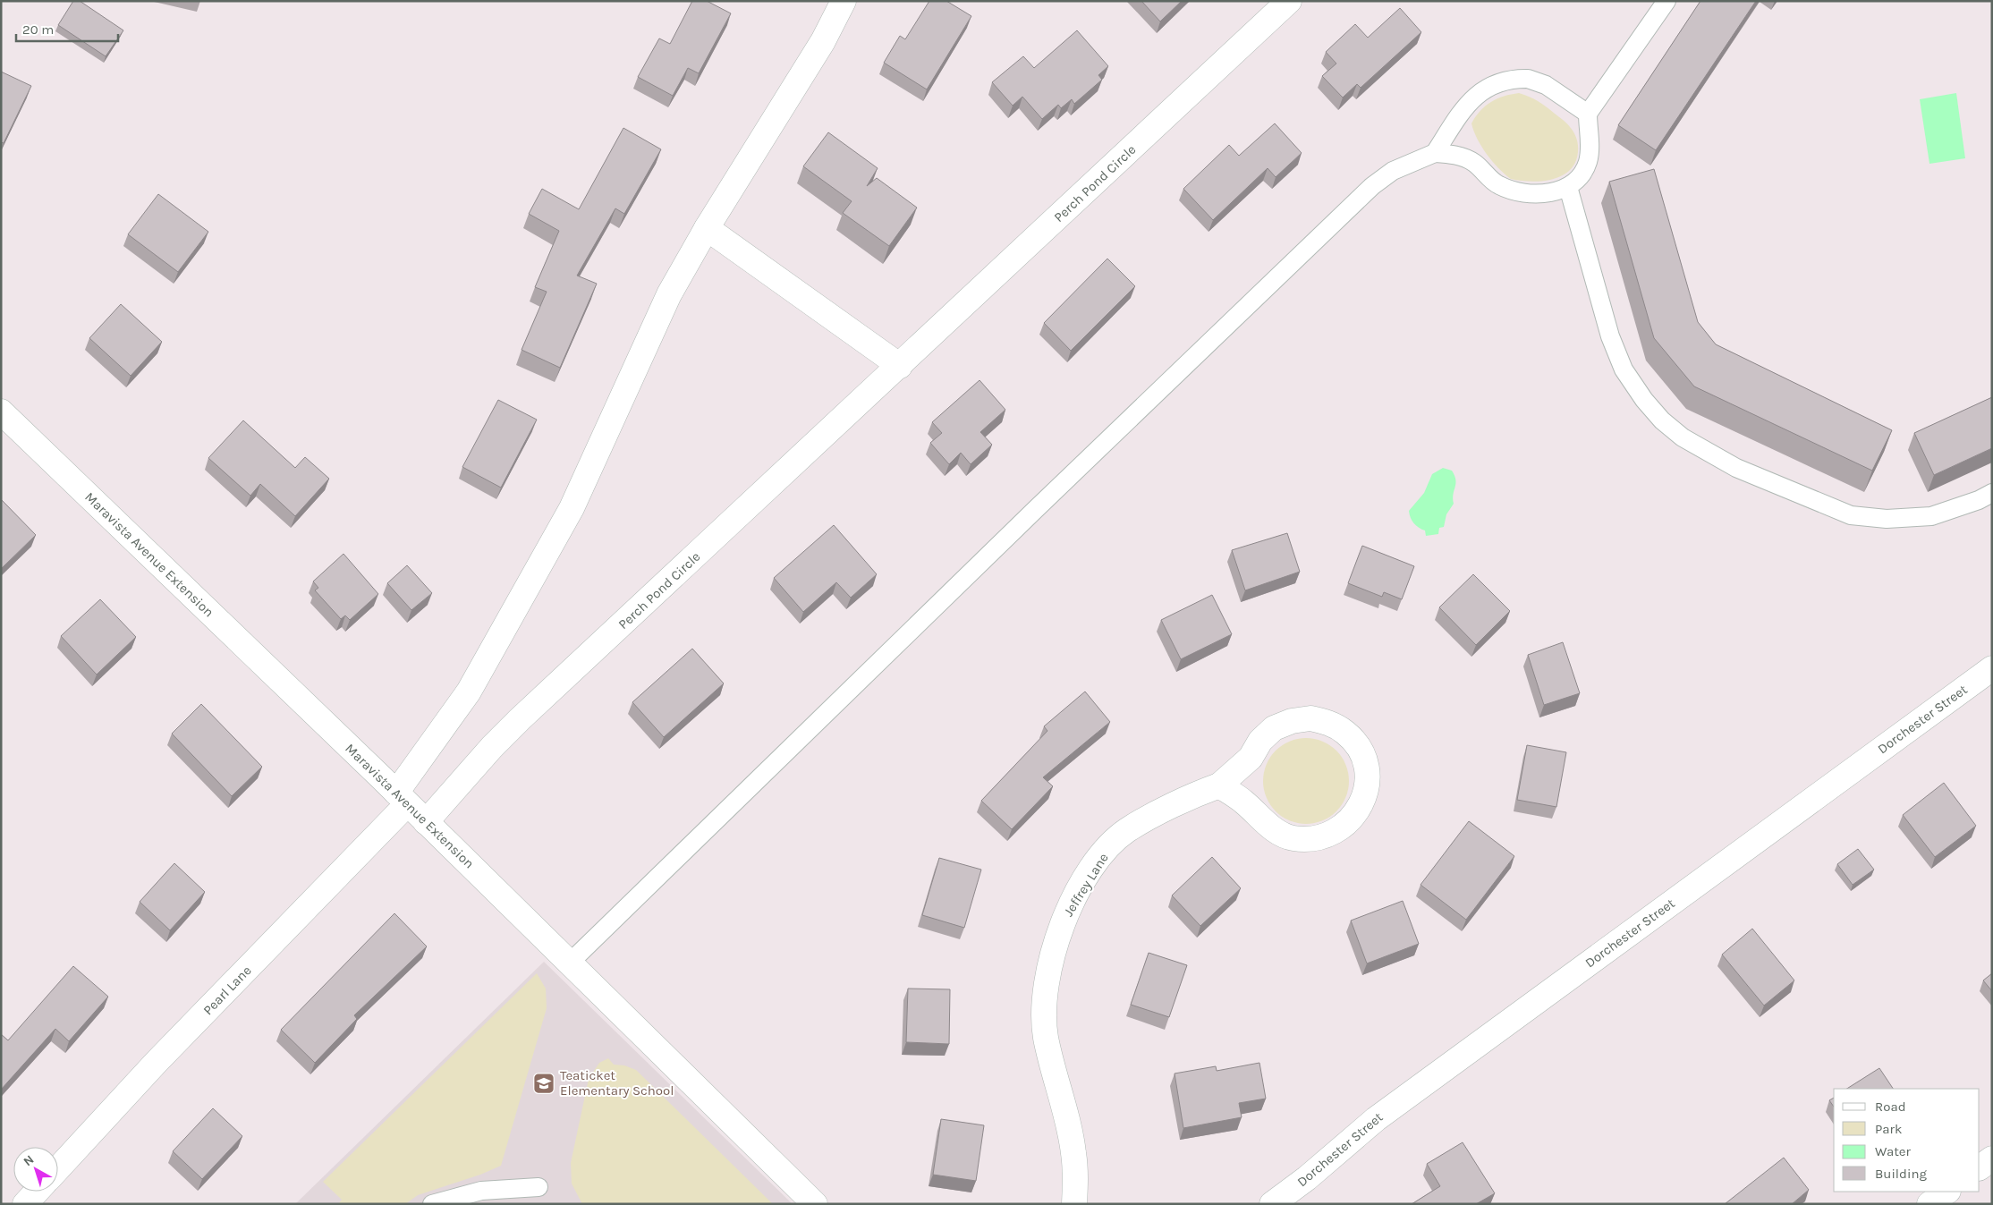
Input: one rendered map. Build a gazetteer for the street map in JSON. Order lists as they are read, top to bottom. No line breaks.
{"streets":{"street":["Perch Pond Circle","Maravista Avenue Extension","Dorchester Street","Jeffrey Lane","Pearl Lane"]},"crossings":[["Perch Pond Circle","Maravista Avenue Extension"],["Maravista Avenue Extension","Pearl Lane"]],"places":{"school or university":["Teaticket Elementary School"]},"legend":["Road","Park","Water","Building"],"scale_bar":"20 m","north":"top left"}
